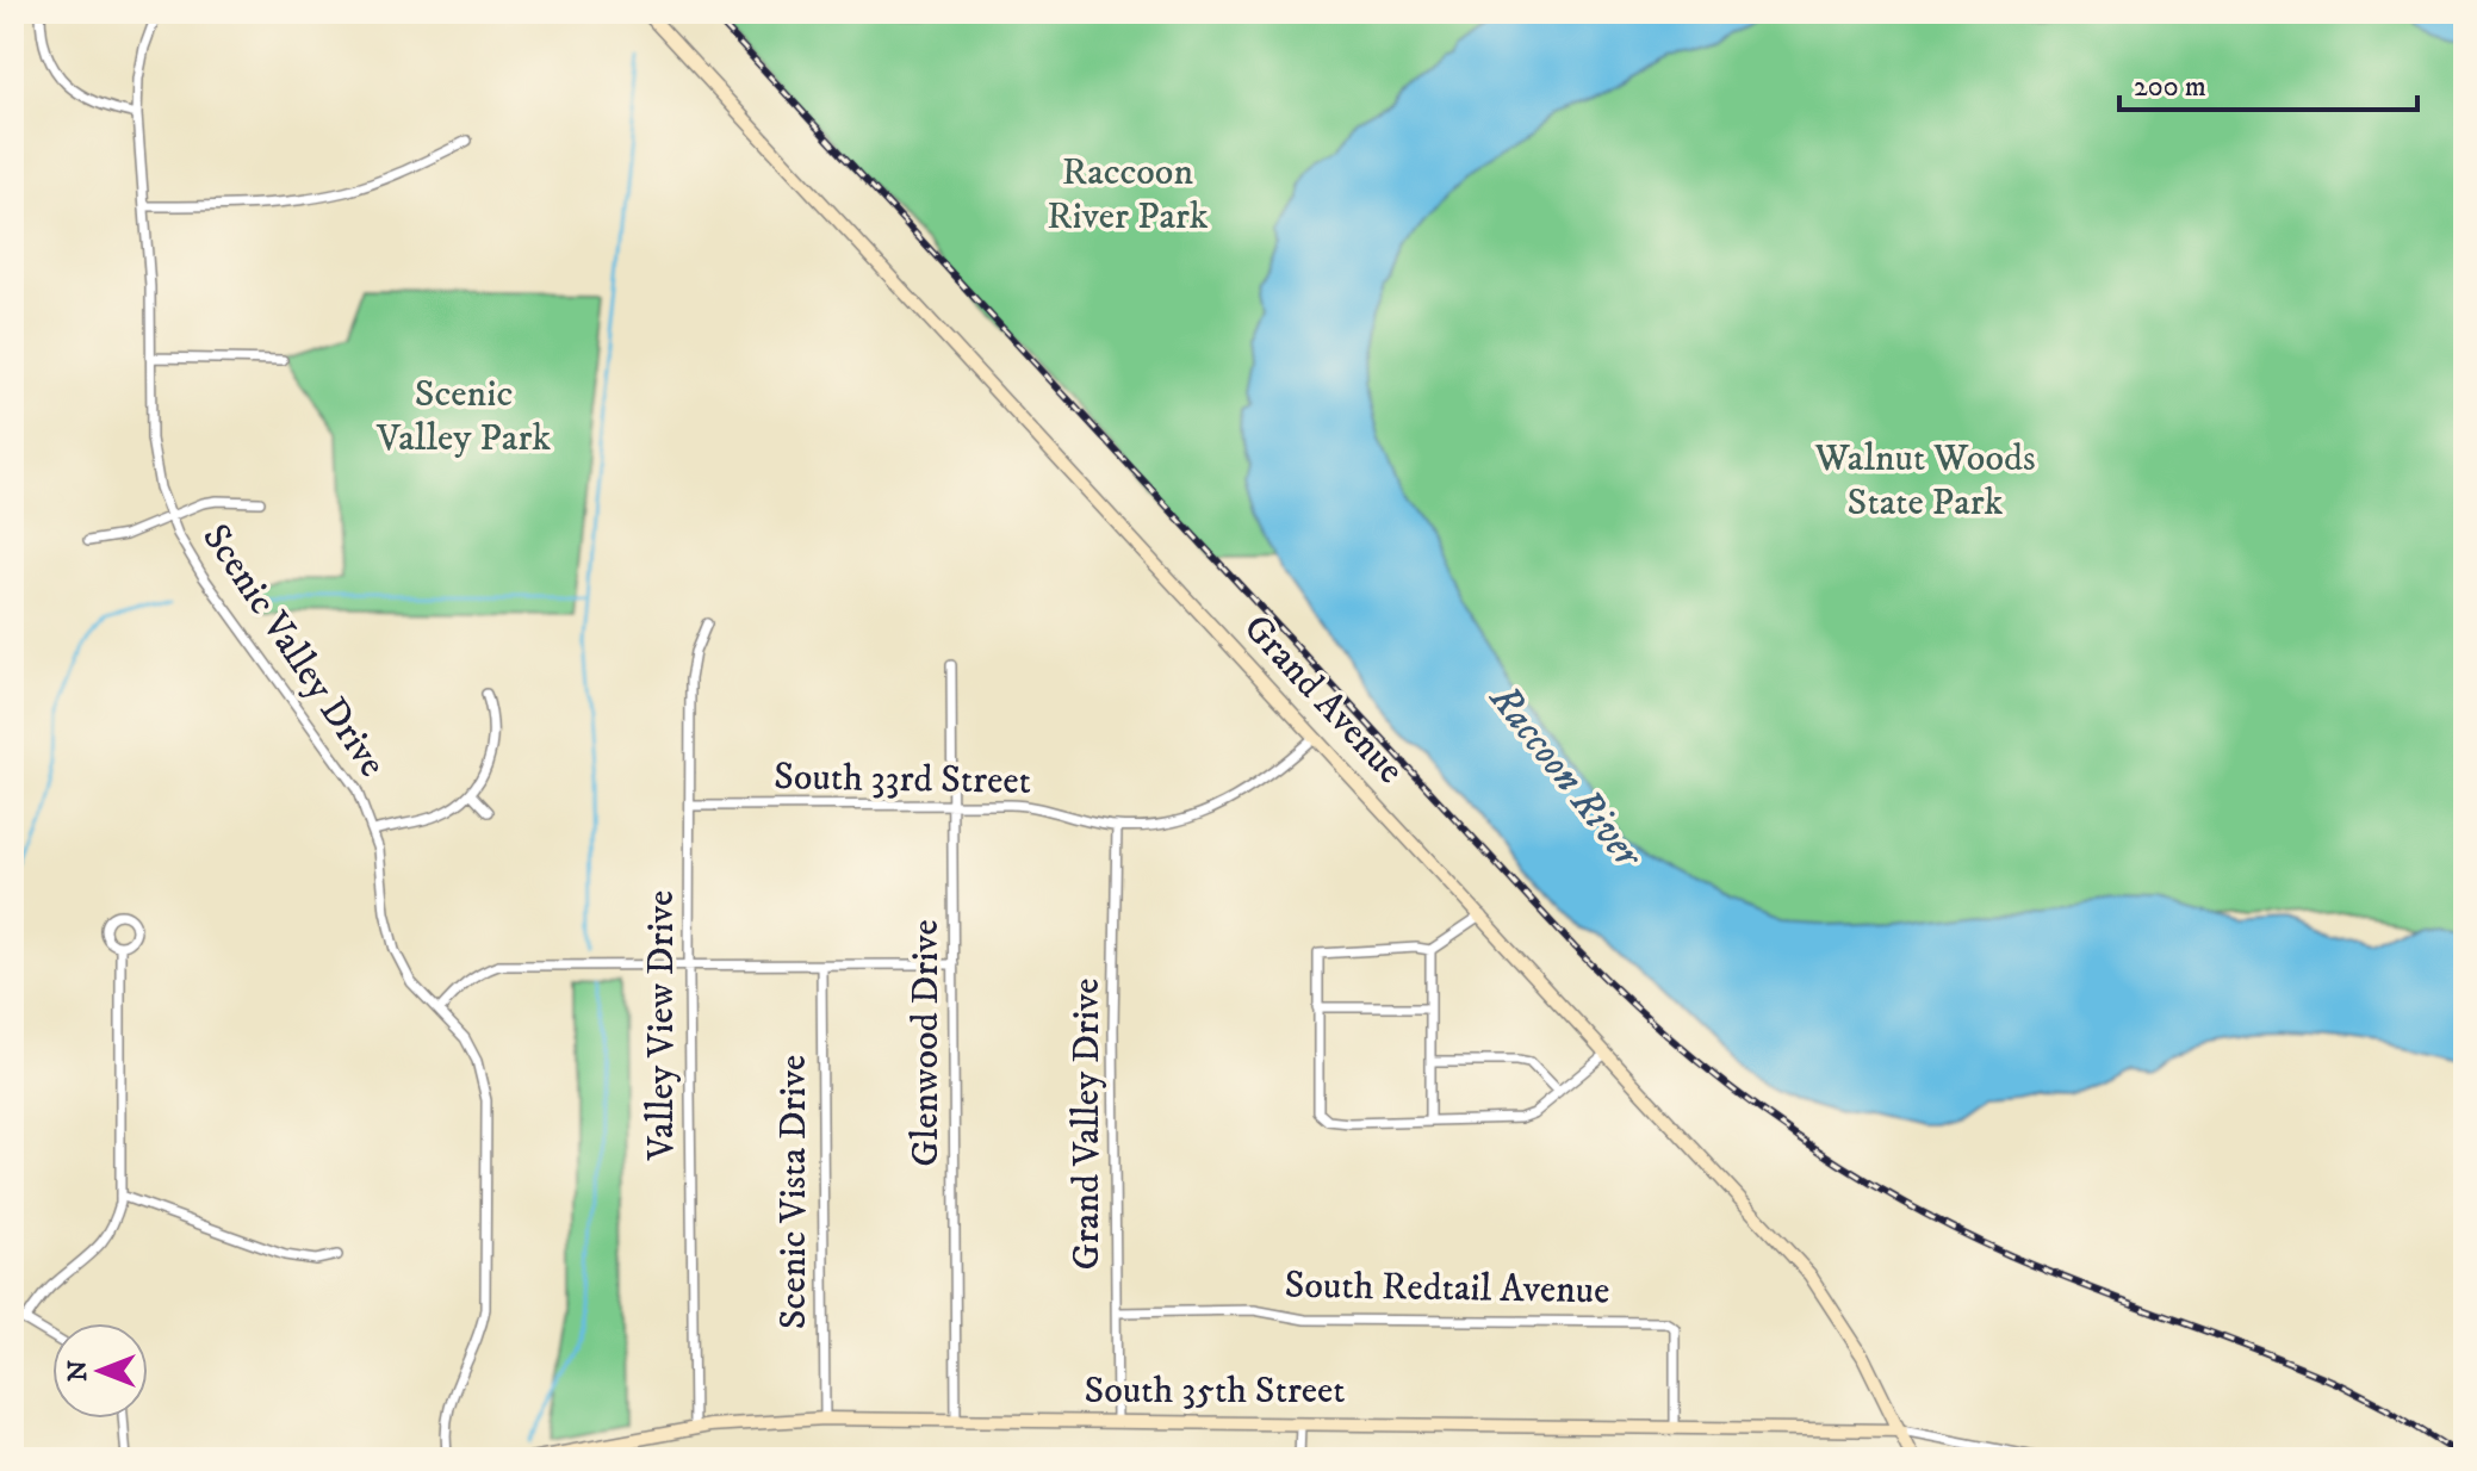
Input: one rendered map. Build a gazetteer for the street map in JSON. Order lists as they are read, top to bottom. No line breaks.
{"streets":{"main road":["Grand Avenue","South 35th Street"],"street":["Scenic Valley Drive","South 33rd Street","Valley View Drive","Glenwood Drive","Grand Valley Drive","Scenic Vista Drive","South Redtail Avenue"]},"crossings":[["Grand Avenue","South 33rd Street"],["Grand Avenue","South 35th Street"],["South 33rd Street","Valley View Drive"],["South 33rd Street","Glenwood Drive"],["South 33rd Street","Grand Valley Drive"],["Valley View Drive","South 35th Street"],["Glenwood Drive","South 35th Street"],["Grand Valley Drive","South Redtail Avenue"],["Grand Valley Drive","South 35th Street"],["Scenic Vista Drive","South 35th Street"],["South Redtail Avenue","South 35th Street"]],"water":["Raccoon River"],"parks":["Raccoon River Park","Scenic Valley Park","Walnut Woods State Park"],"scale_bar":"200 m","north":"left"}
